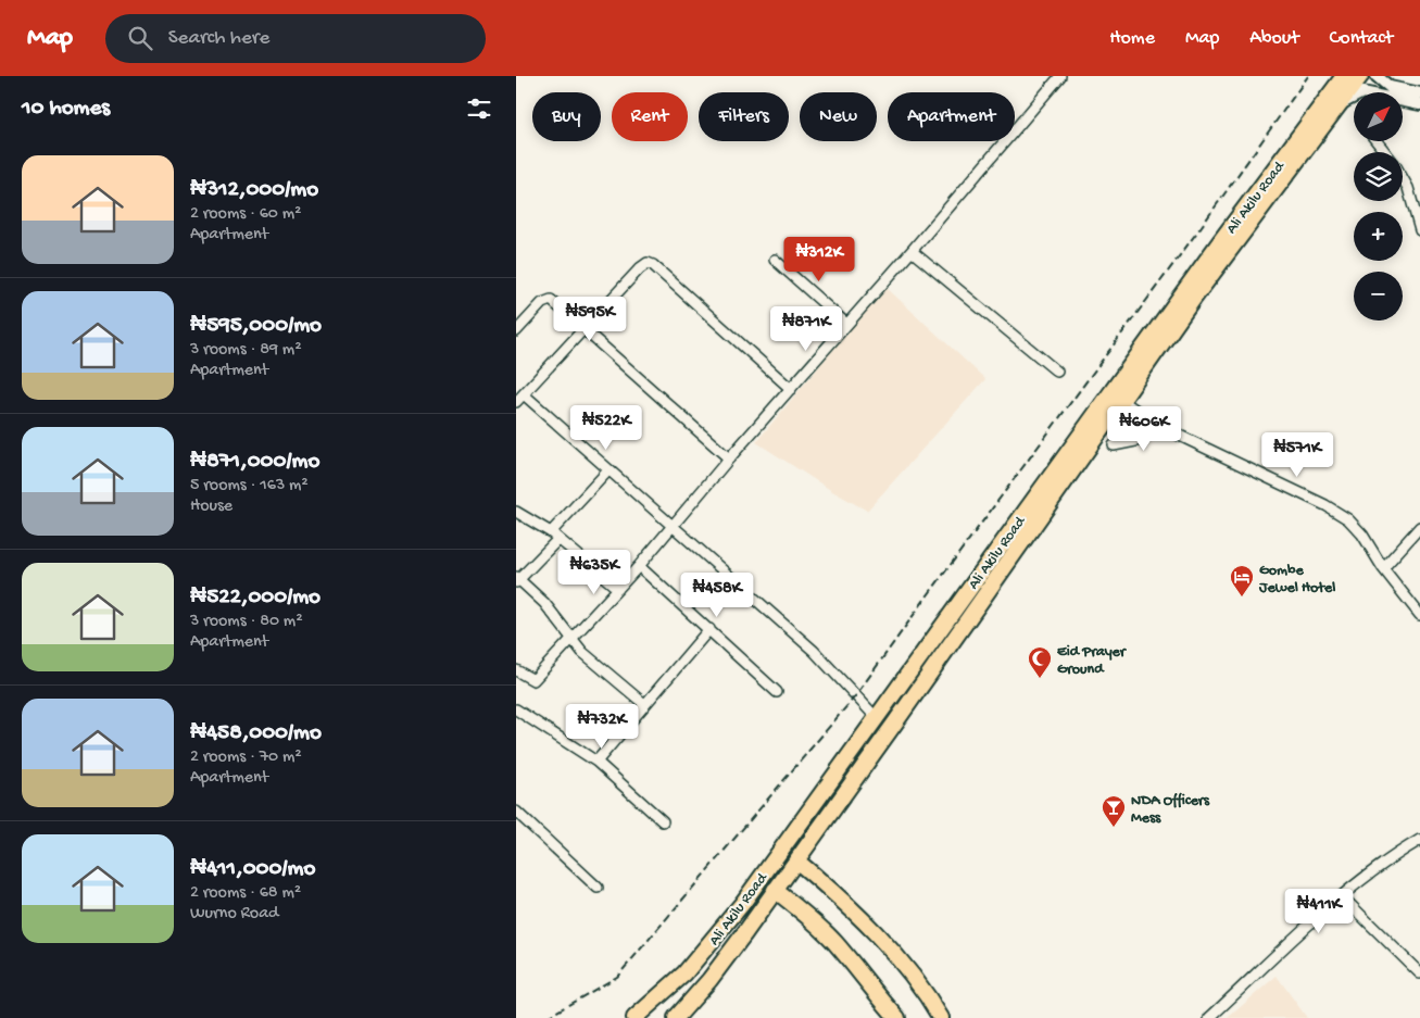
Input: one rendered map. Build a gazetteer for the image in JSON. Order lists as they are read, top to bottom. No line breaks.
{"streets":{"main road":["Ali Akilu Road"]},"places":{"hotel":["Gombe Jewel Hotel"],"mosque":["Eid Prayer Ground"],"bar":["NDA Officers Mess"]},"north":"top right","page":{"header":"Map","search":"Search here","nav":["Home","Map","About","Contact"],"heading":"10 homes","map_buttons":["+","−"],"chip":["Buy","Rent","Filters","New","Apartment"],"list":[{"name":"₦312,000/mo","note":"2 rooms · 60 m² · Apartment"},{"name":"₦595,000/mo","note":"3 rooms · 89 m² · Apartment"},{"name":"₦871,000/mo","note":"5 rooms · 163 m² · House"},{"name":"₦522,000/mo","note":"3 rooms · 80 m² · Apartment"},{"name":"₦458,000/mo","note":"2 rooms · 70 m² · Apartment"},{"name":"₦411,000/mo","note":"2 rooms · 68 m² · Wurno Road"}],"price":["₦312K","₦595K","₦871K","₦522K","₦606K","₦571K","₦635K","₦458K","₦732K","₦411K"]}}
